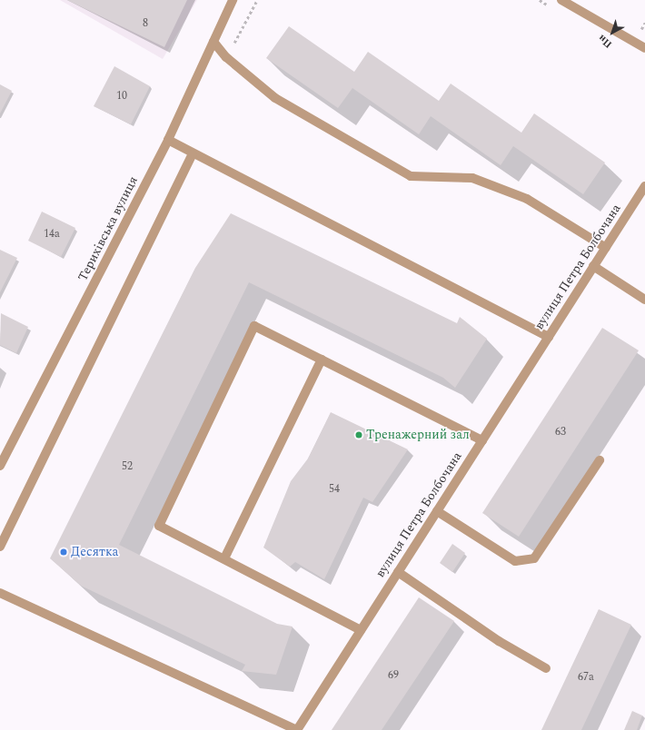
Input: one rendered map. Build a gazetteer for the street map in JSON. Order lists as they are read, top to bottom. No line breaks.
{"streets":{"street":["Терихівська вулиця","вулиця Петра Болбочана"]},"places":["Тренажерний зал","Десятка"],"house_numbers":["8","10","14а","63","52","54","69","67а"],"north":"bottom left"}
